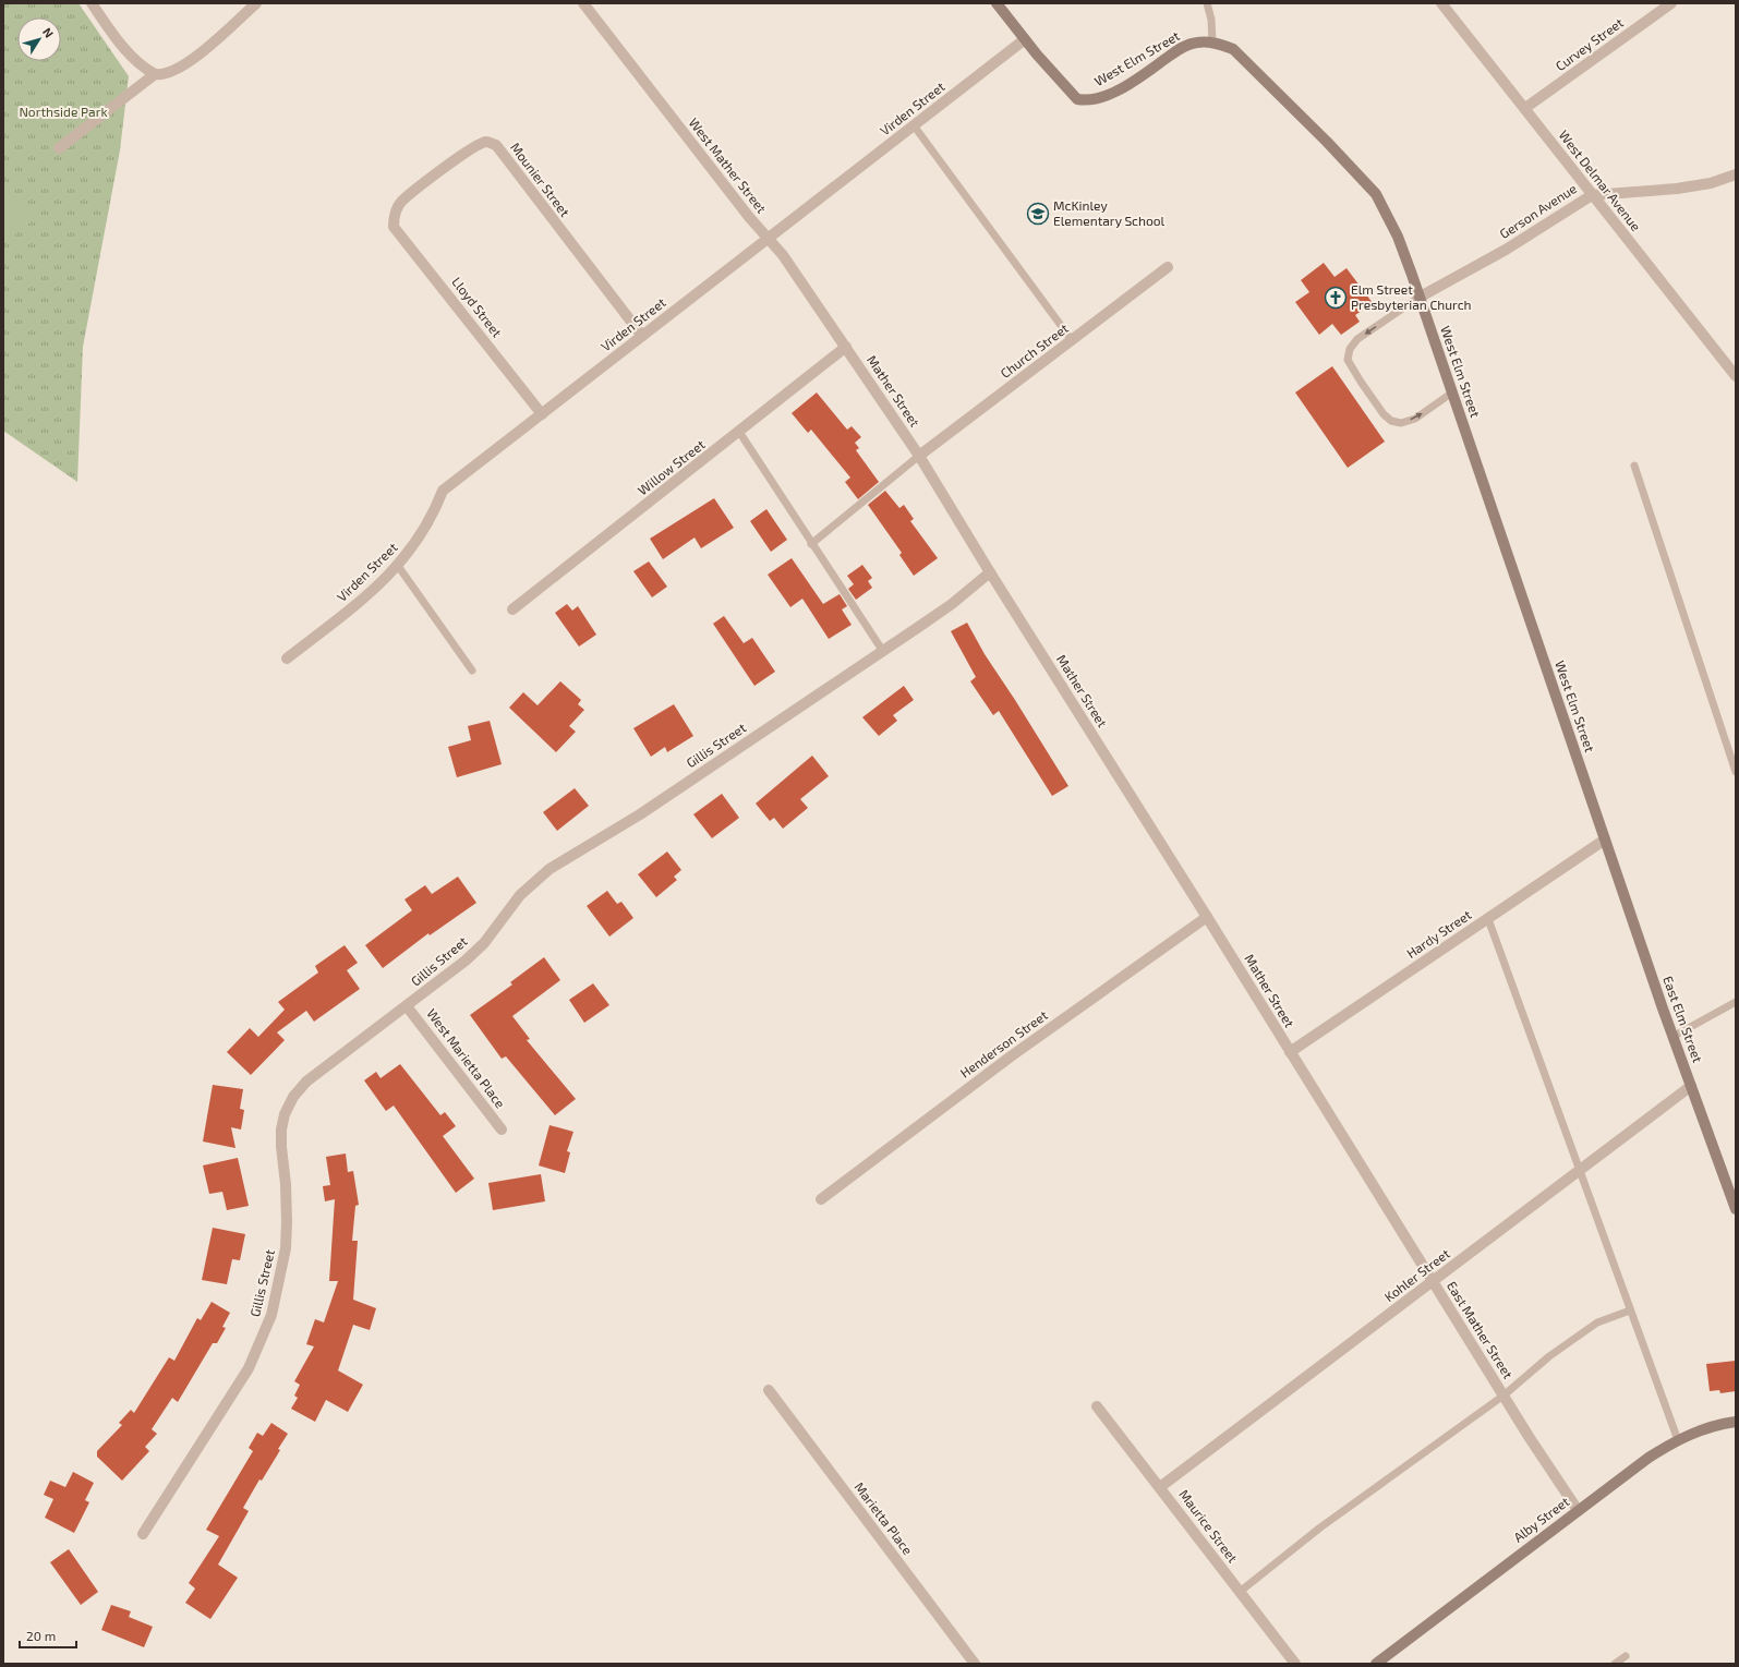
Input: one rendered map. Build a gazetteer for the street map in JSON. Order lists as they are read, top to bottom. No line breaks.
{"streets":{"street":["Curvey Street","West Elm Street","Virden Street","West Mather Street","Mounier Street","West Delmar Avenue","Gerson Avenue","Lloyd Street","Church Street","Mather Street","Willow Street","Gillis Street","Hardy Street","East Elm Street","Henderson Street","West Marietta Place","Kohler Street","East Mather Street","Marietta Place","Alby Street","Maurice Street"]},"crossings":[["Curvey Street","West Delmar Avenue"],["West Elm Street","Virden Street"],["West Elm Street","Gerson Avenue"],["West Elm Street","Hardy Street"],["West Elm Street","East Elm Street"],["Virden Street","West Mather Street"],["Virden Street","Mounier Street"],["Virden Street","Lloyd Street"],["West Mather Street","Mather Street"],["West Mather Street","Willow Street"],["Mounier Street","Lloyd Street"],["West Delmar Avenue","Gerson Avenue"],["Church Street","Mather Street"],["Mather Street","Willow Street"],["Mather Street","Gillis Street"],["Mather Street","Hardy Street"],["Mather Street","Henderson Street"],["Mather Street","East Mather Street"],["Gillis Street","West Marietta Place"],["Hardy Street","East Elm Street"],["Hardy Street","East Mather Street"],["East Elm Street","Kohler Street"],["Kohler Street","East Mather Street"],["Kohler Street","Maurice Street"],["East Mather Street","Alby Street"]],"parks":["Northside Park"],"places":{"school or university":["McKinley Elementary School"],"church":["Elm Street Presbyterian Church"]},"scale_bar":"20 m","north":"top right"}
